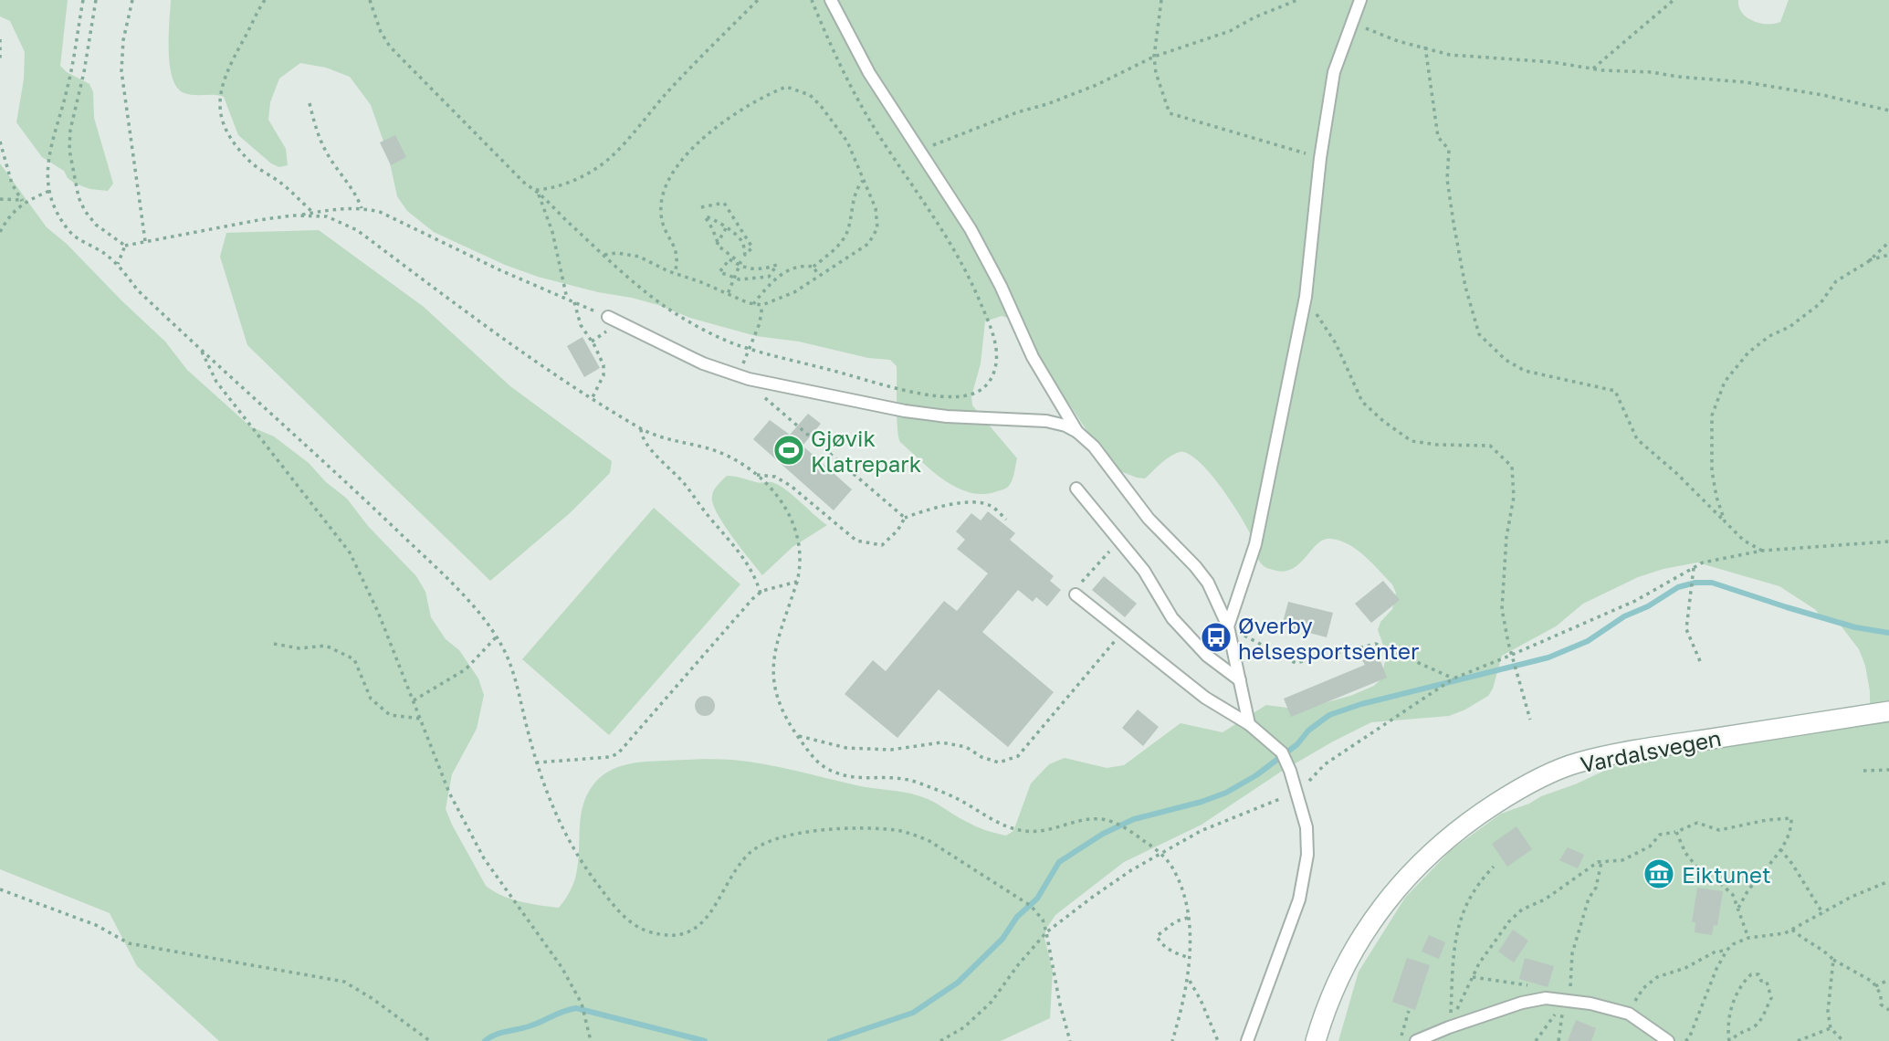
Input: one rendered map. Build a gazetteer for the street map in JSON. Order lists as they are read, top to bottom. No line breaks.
{"streets":{"main road":["Vardalsvegen"]},"places":{"sports":["Gjøvik Klatrepark"],"bus stop":["Øverby helsesportsenter"],"museum":["Eiktunet"]}}
